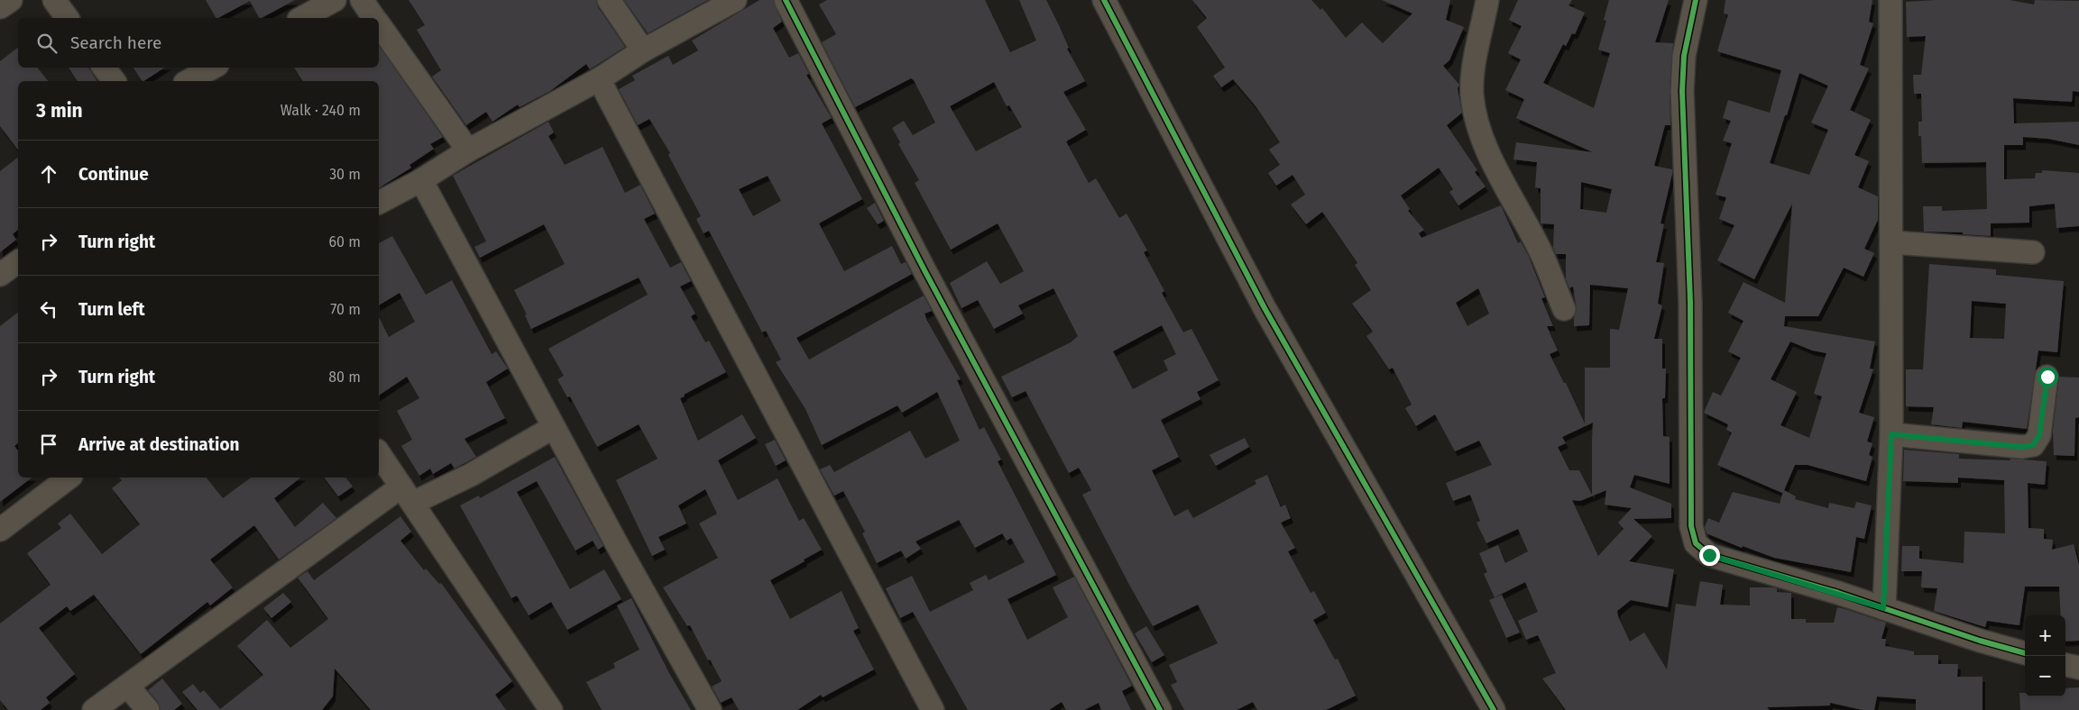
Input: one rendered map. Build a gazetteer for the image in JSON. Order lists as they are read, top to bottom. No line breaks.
{"page":{"search":"Search here","heading":["3 min","Walk · 240 m"],"list":[["Continue","30 m"],["Turn right","60 m"],["Turn left","70 m"],["Turn right","80 m"],"Arrive at destination"],"map_buttons":["+","−"]}}
